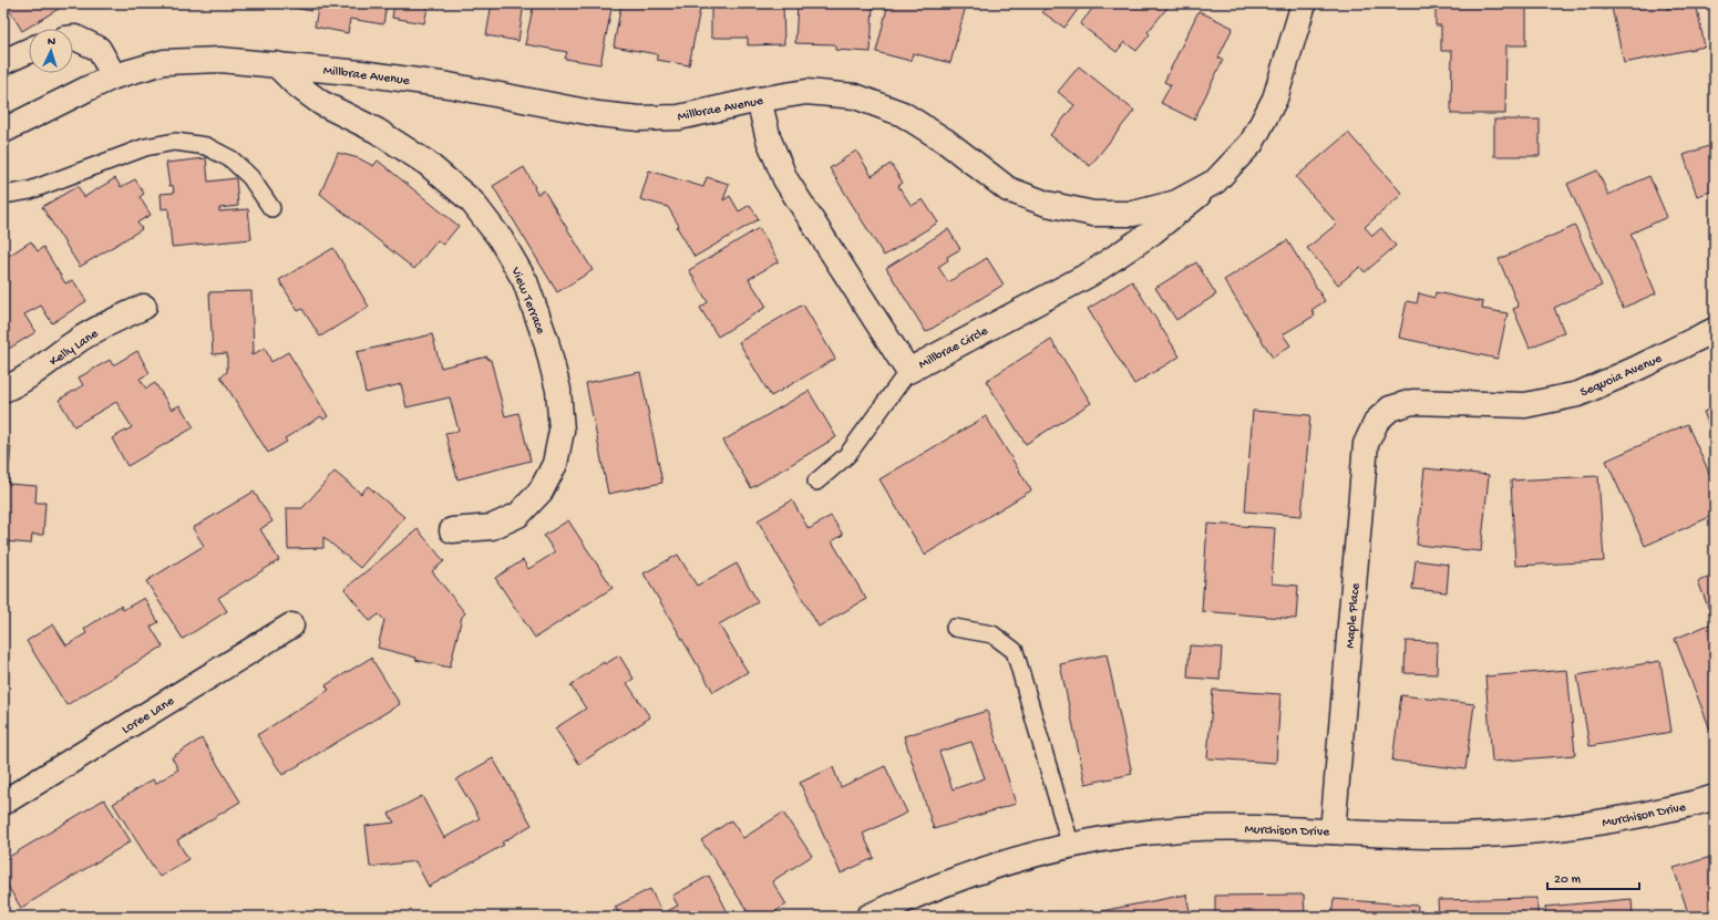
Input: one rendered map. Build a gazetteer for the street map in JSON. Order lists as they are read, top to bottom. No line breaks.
{"streets":{"street":["Millbrae Avenue","View Terrace","Kelly Lane","Millbrae Circle","Sequoia Avenue","Maple Place","Loree Lane","Murchison Drive"]},"crossings":[["Millbrae Avenue","View Terrace"],["Millbrae Avenue","Millbrae Circle"],["Sequoia Avenue","Maple Place"],["Maple Place","Murchison Drive"]],"scale_bar":"20 m","north":"top"}
